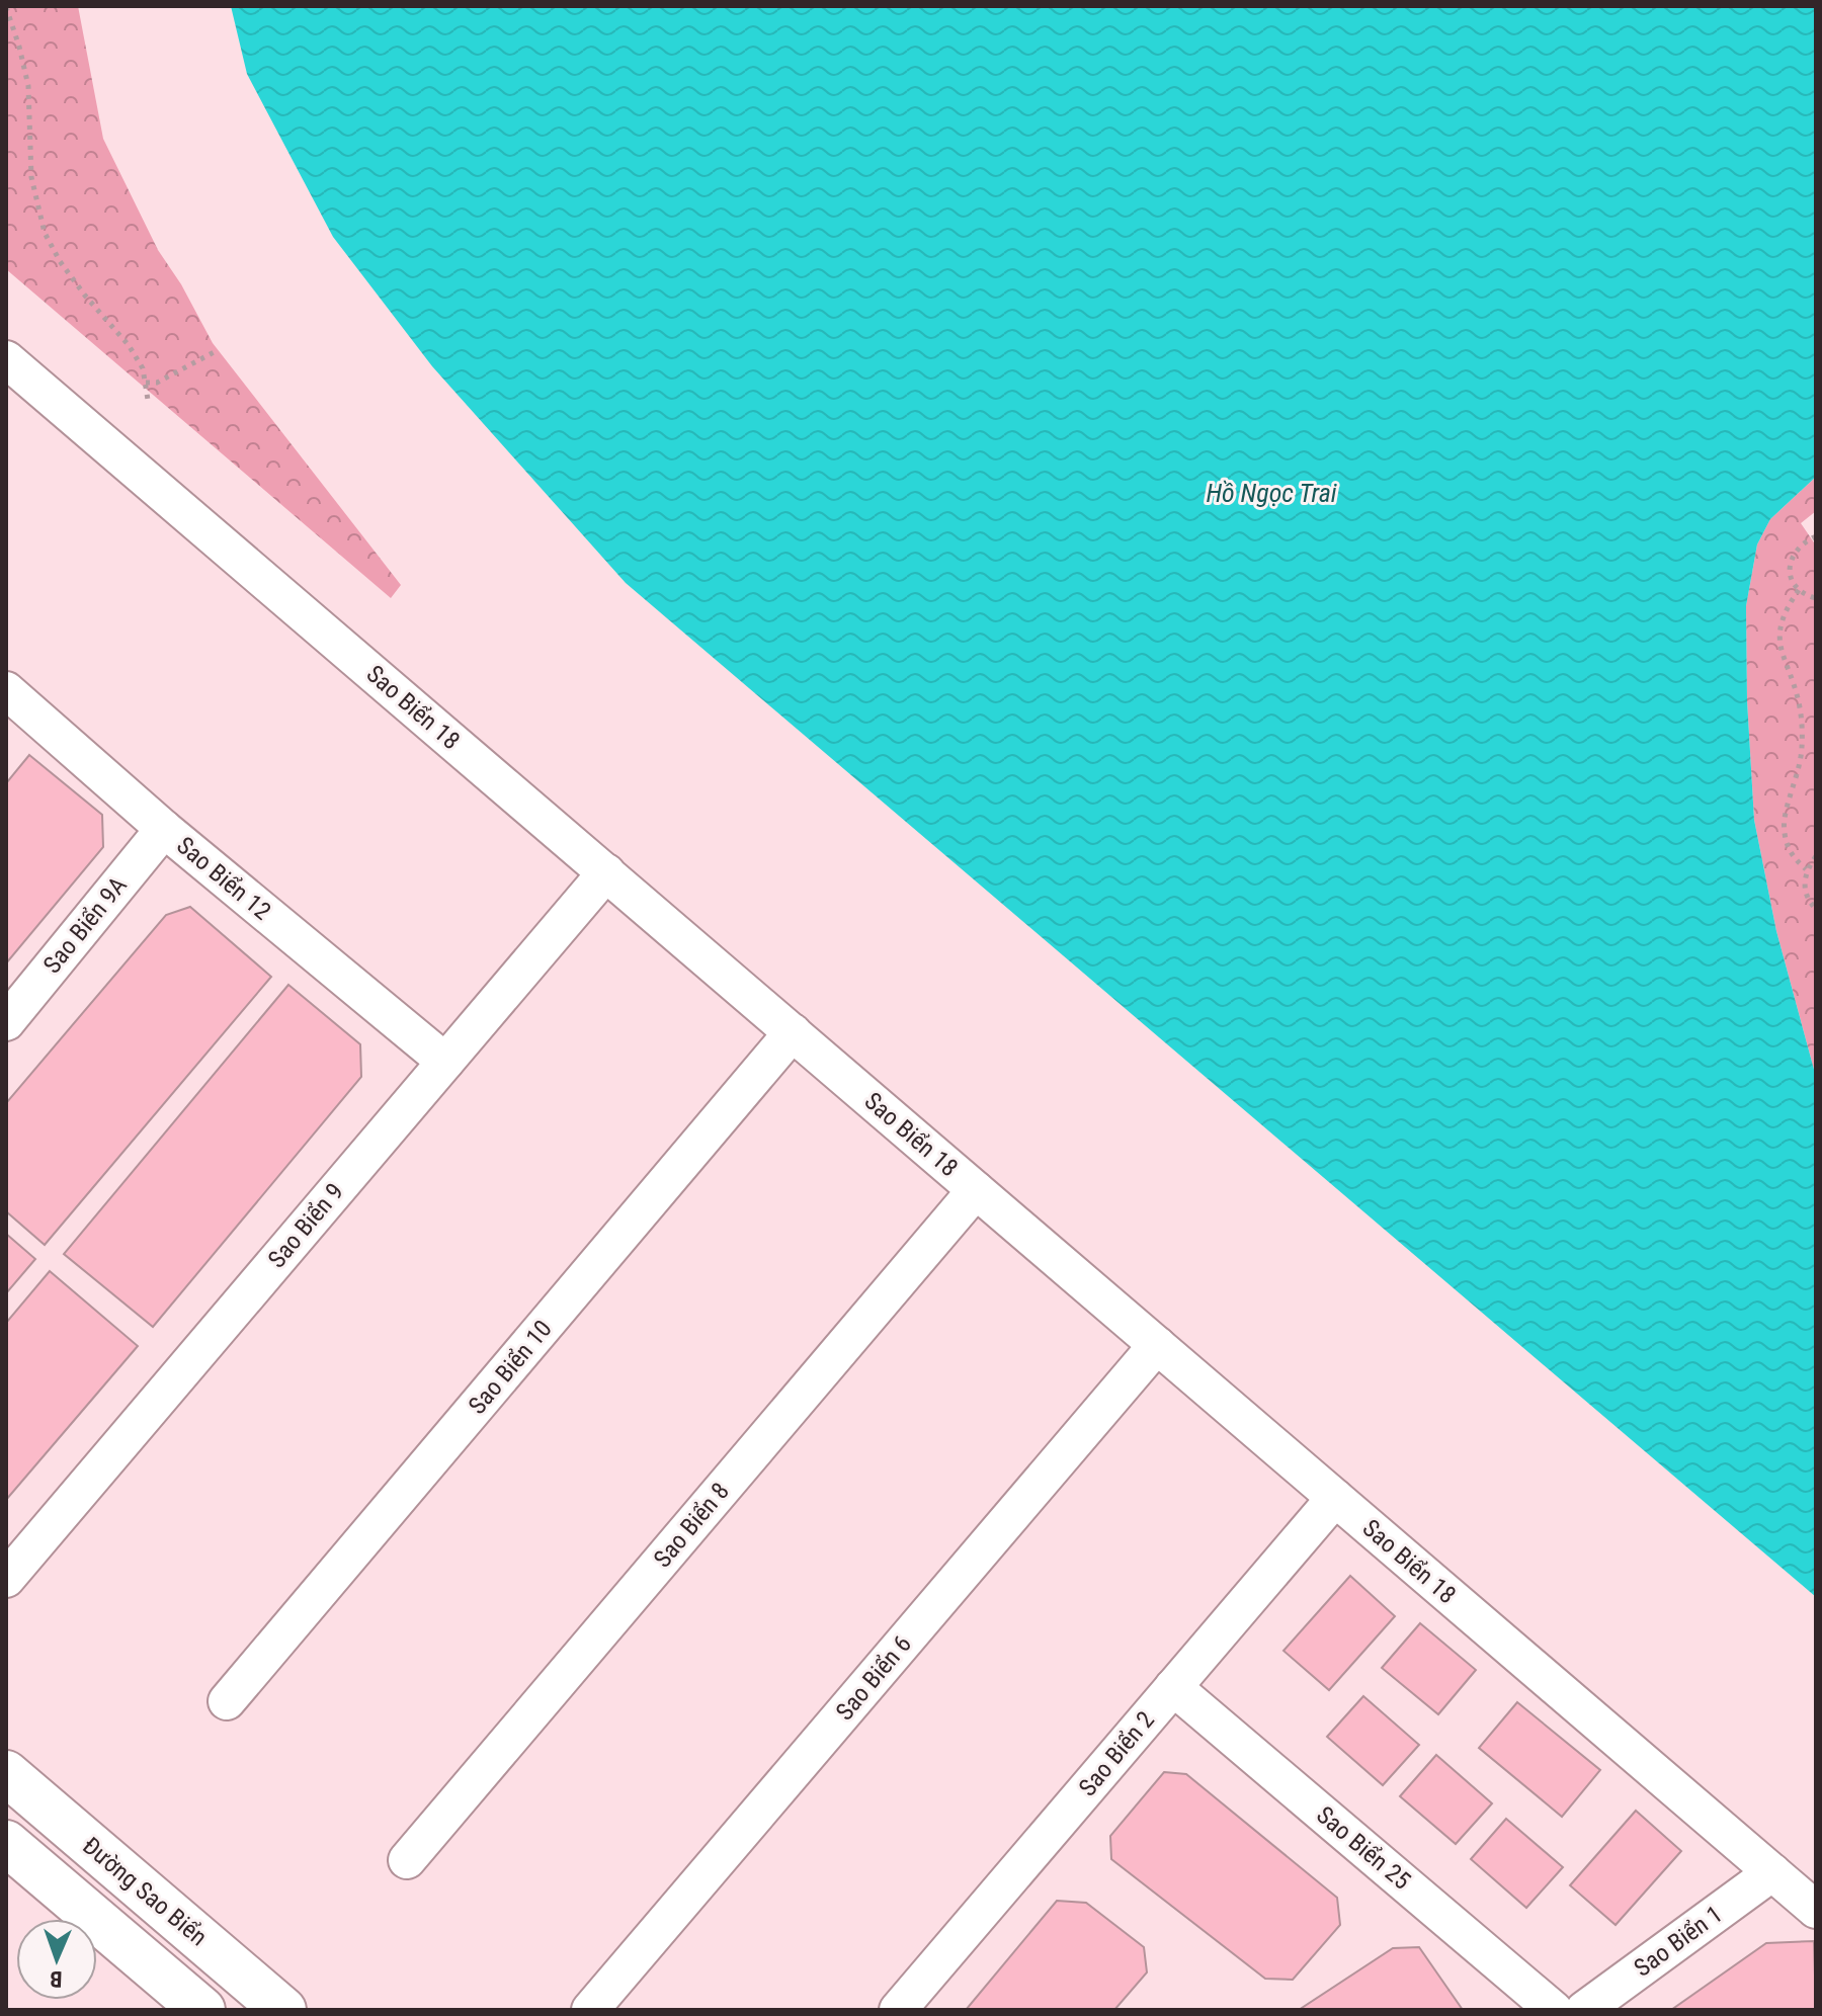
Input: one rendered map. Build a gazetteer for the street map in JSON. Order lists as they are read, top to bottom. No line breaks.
{"streets":{"street":["Sao Biển 18","Sao Biển 12","Sao Biển 9A","Sao Biển 9","Sao Biển 10","Sao Biển 8","Sao Biển 6","Sao Biển 2","Sao Biển 25","Đường Sao Biển","Sao Biển 1"]},"crossings":[["Sao Biển 18","Sao Biển 9"],["Sao Biển 18","Sao Biển 10"],["Sao Biển 18","Sao Biển 8"],["Sao Biển 18","Sao Biển 6"],["Sao Biển 18","Sao Biển 2"],["Sao Biển 18","Sao Biển 1"],["Sao Biển 12","Sao Biển 9A"],["Sao Biển 12","Sao Biển 9"],["Sao Biển 2","Sao Biển 25"]],"water":["Hồ Ngọc Trai"],"north":"bottom"}
